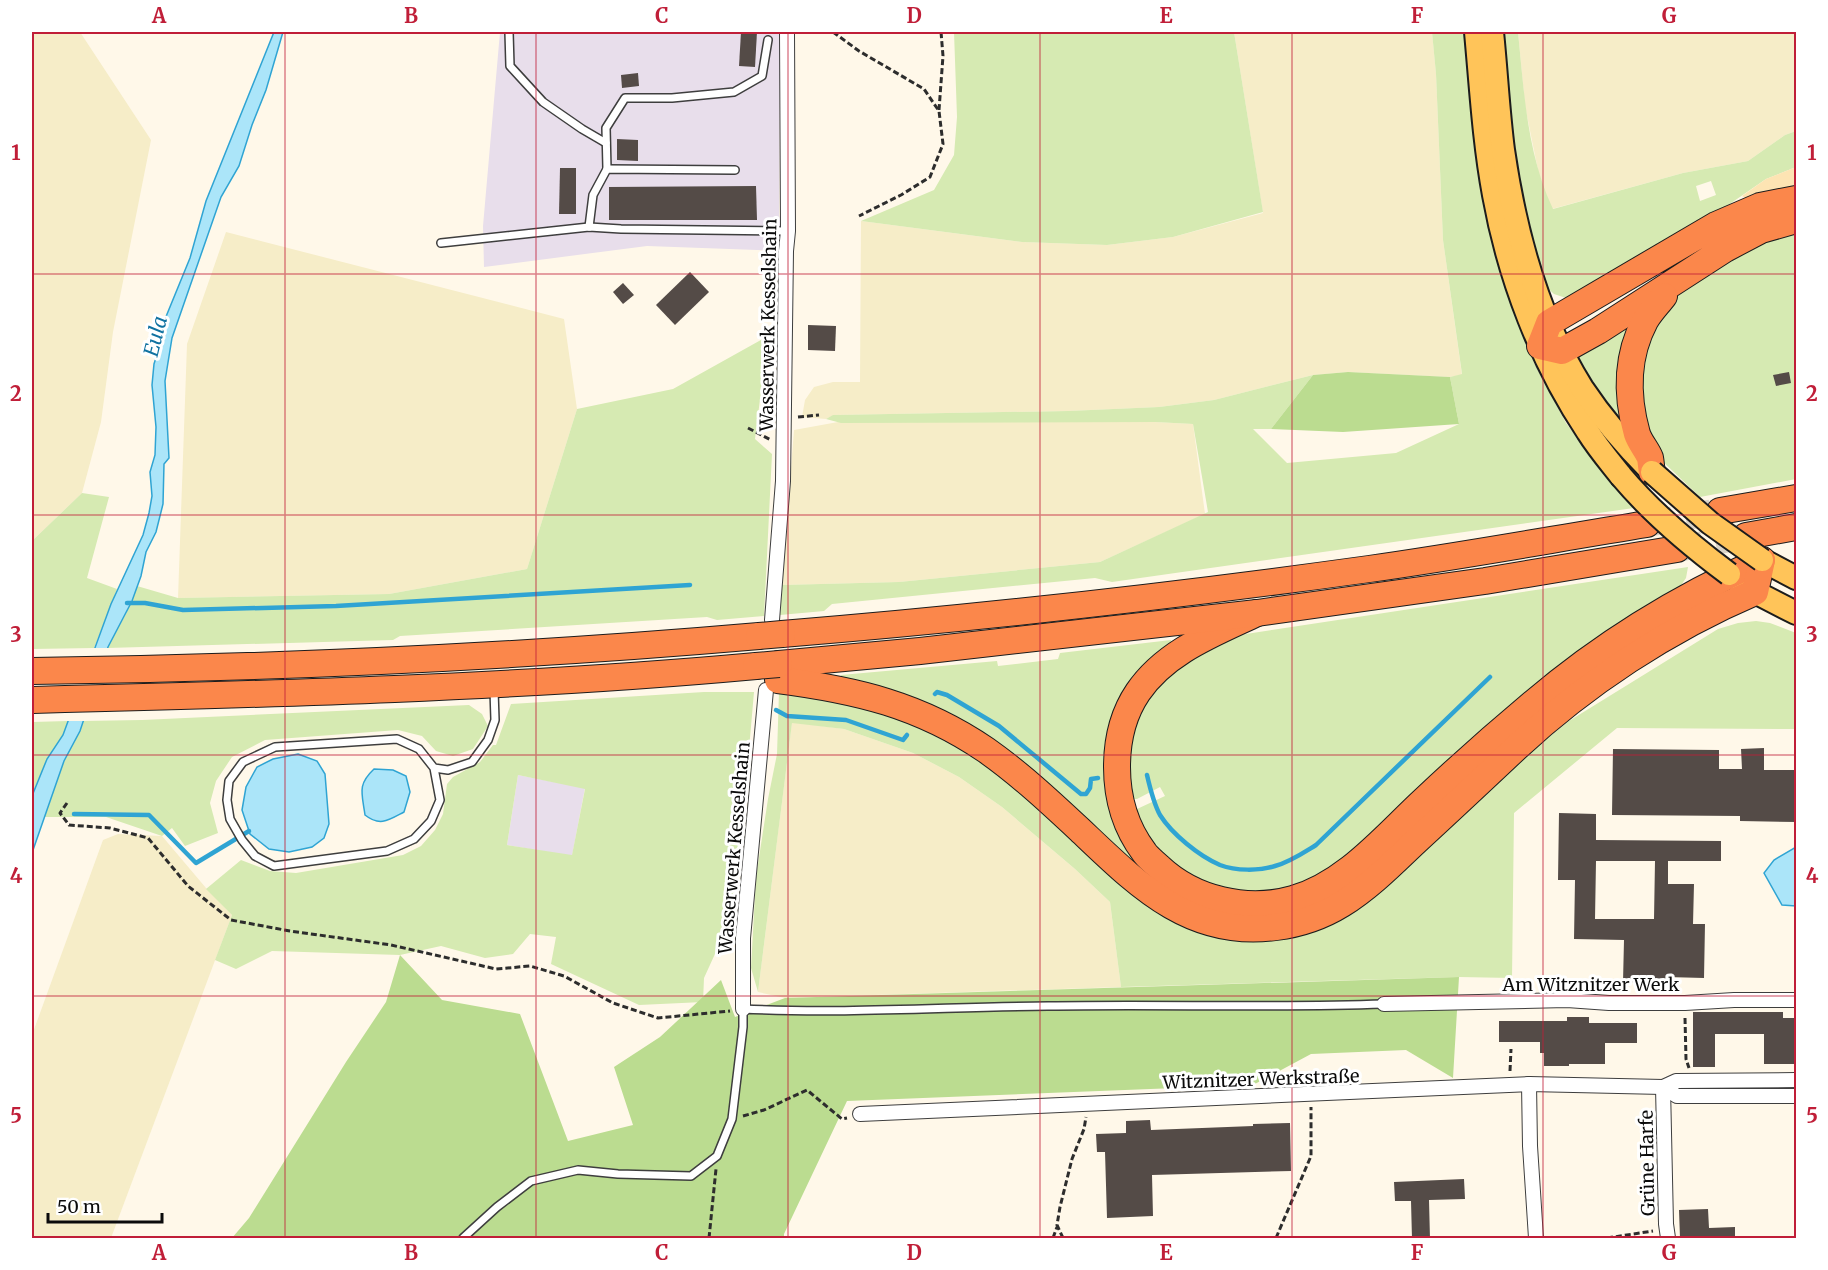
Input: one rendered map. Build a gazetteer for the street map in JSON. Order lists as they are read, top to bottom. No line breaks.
{"streets":{"street":["Wasserwerk Kesselshain","Am Witznitzer Werk","Witznitzer Werkstraße","Grüne Harfe"]},"crossings":[["Witznitzer Werkstraße","Grüne Harfe"]],"water":["Eula"],"scale_bar":"50 m","grid":{"columns":["A","B","C","D","E","F","G"],"rows":["1","2","3","4","5"]}}
